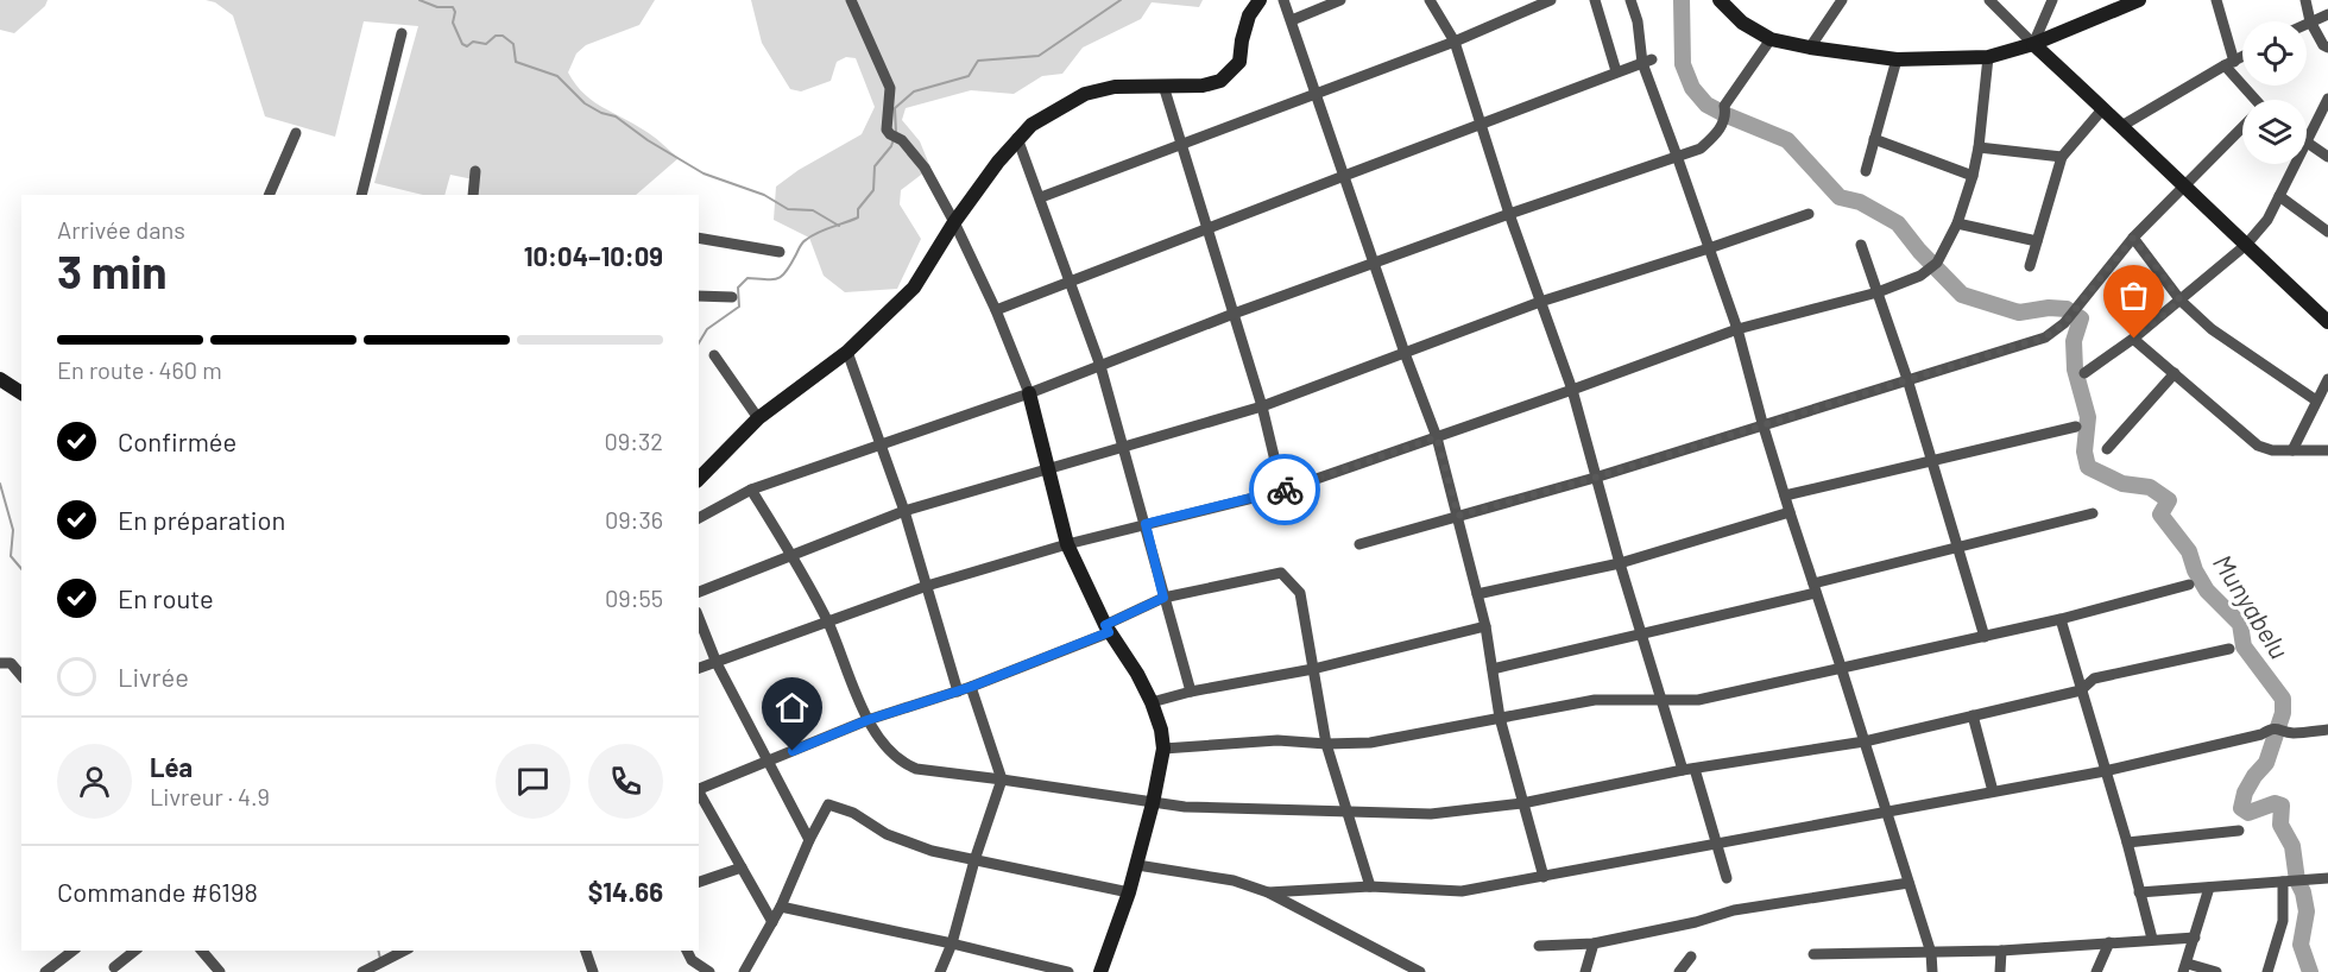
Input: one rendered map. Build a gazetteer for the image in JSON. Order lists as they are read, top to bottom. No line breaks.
{"water":["Munyabelu"],"page":{"heading":["3 min","Arrivée dans","10:04–10:09"],"panel":["Léa","Livreur · 4.9","Commande #6198","$14.66"],"bar":"En route · 460 m","list":[["Confirmée","09:32"],["En préparation","09:36"],["En route","09:55"],"Livrée"]}}
